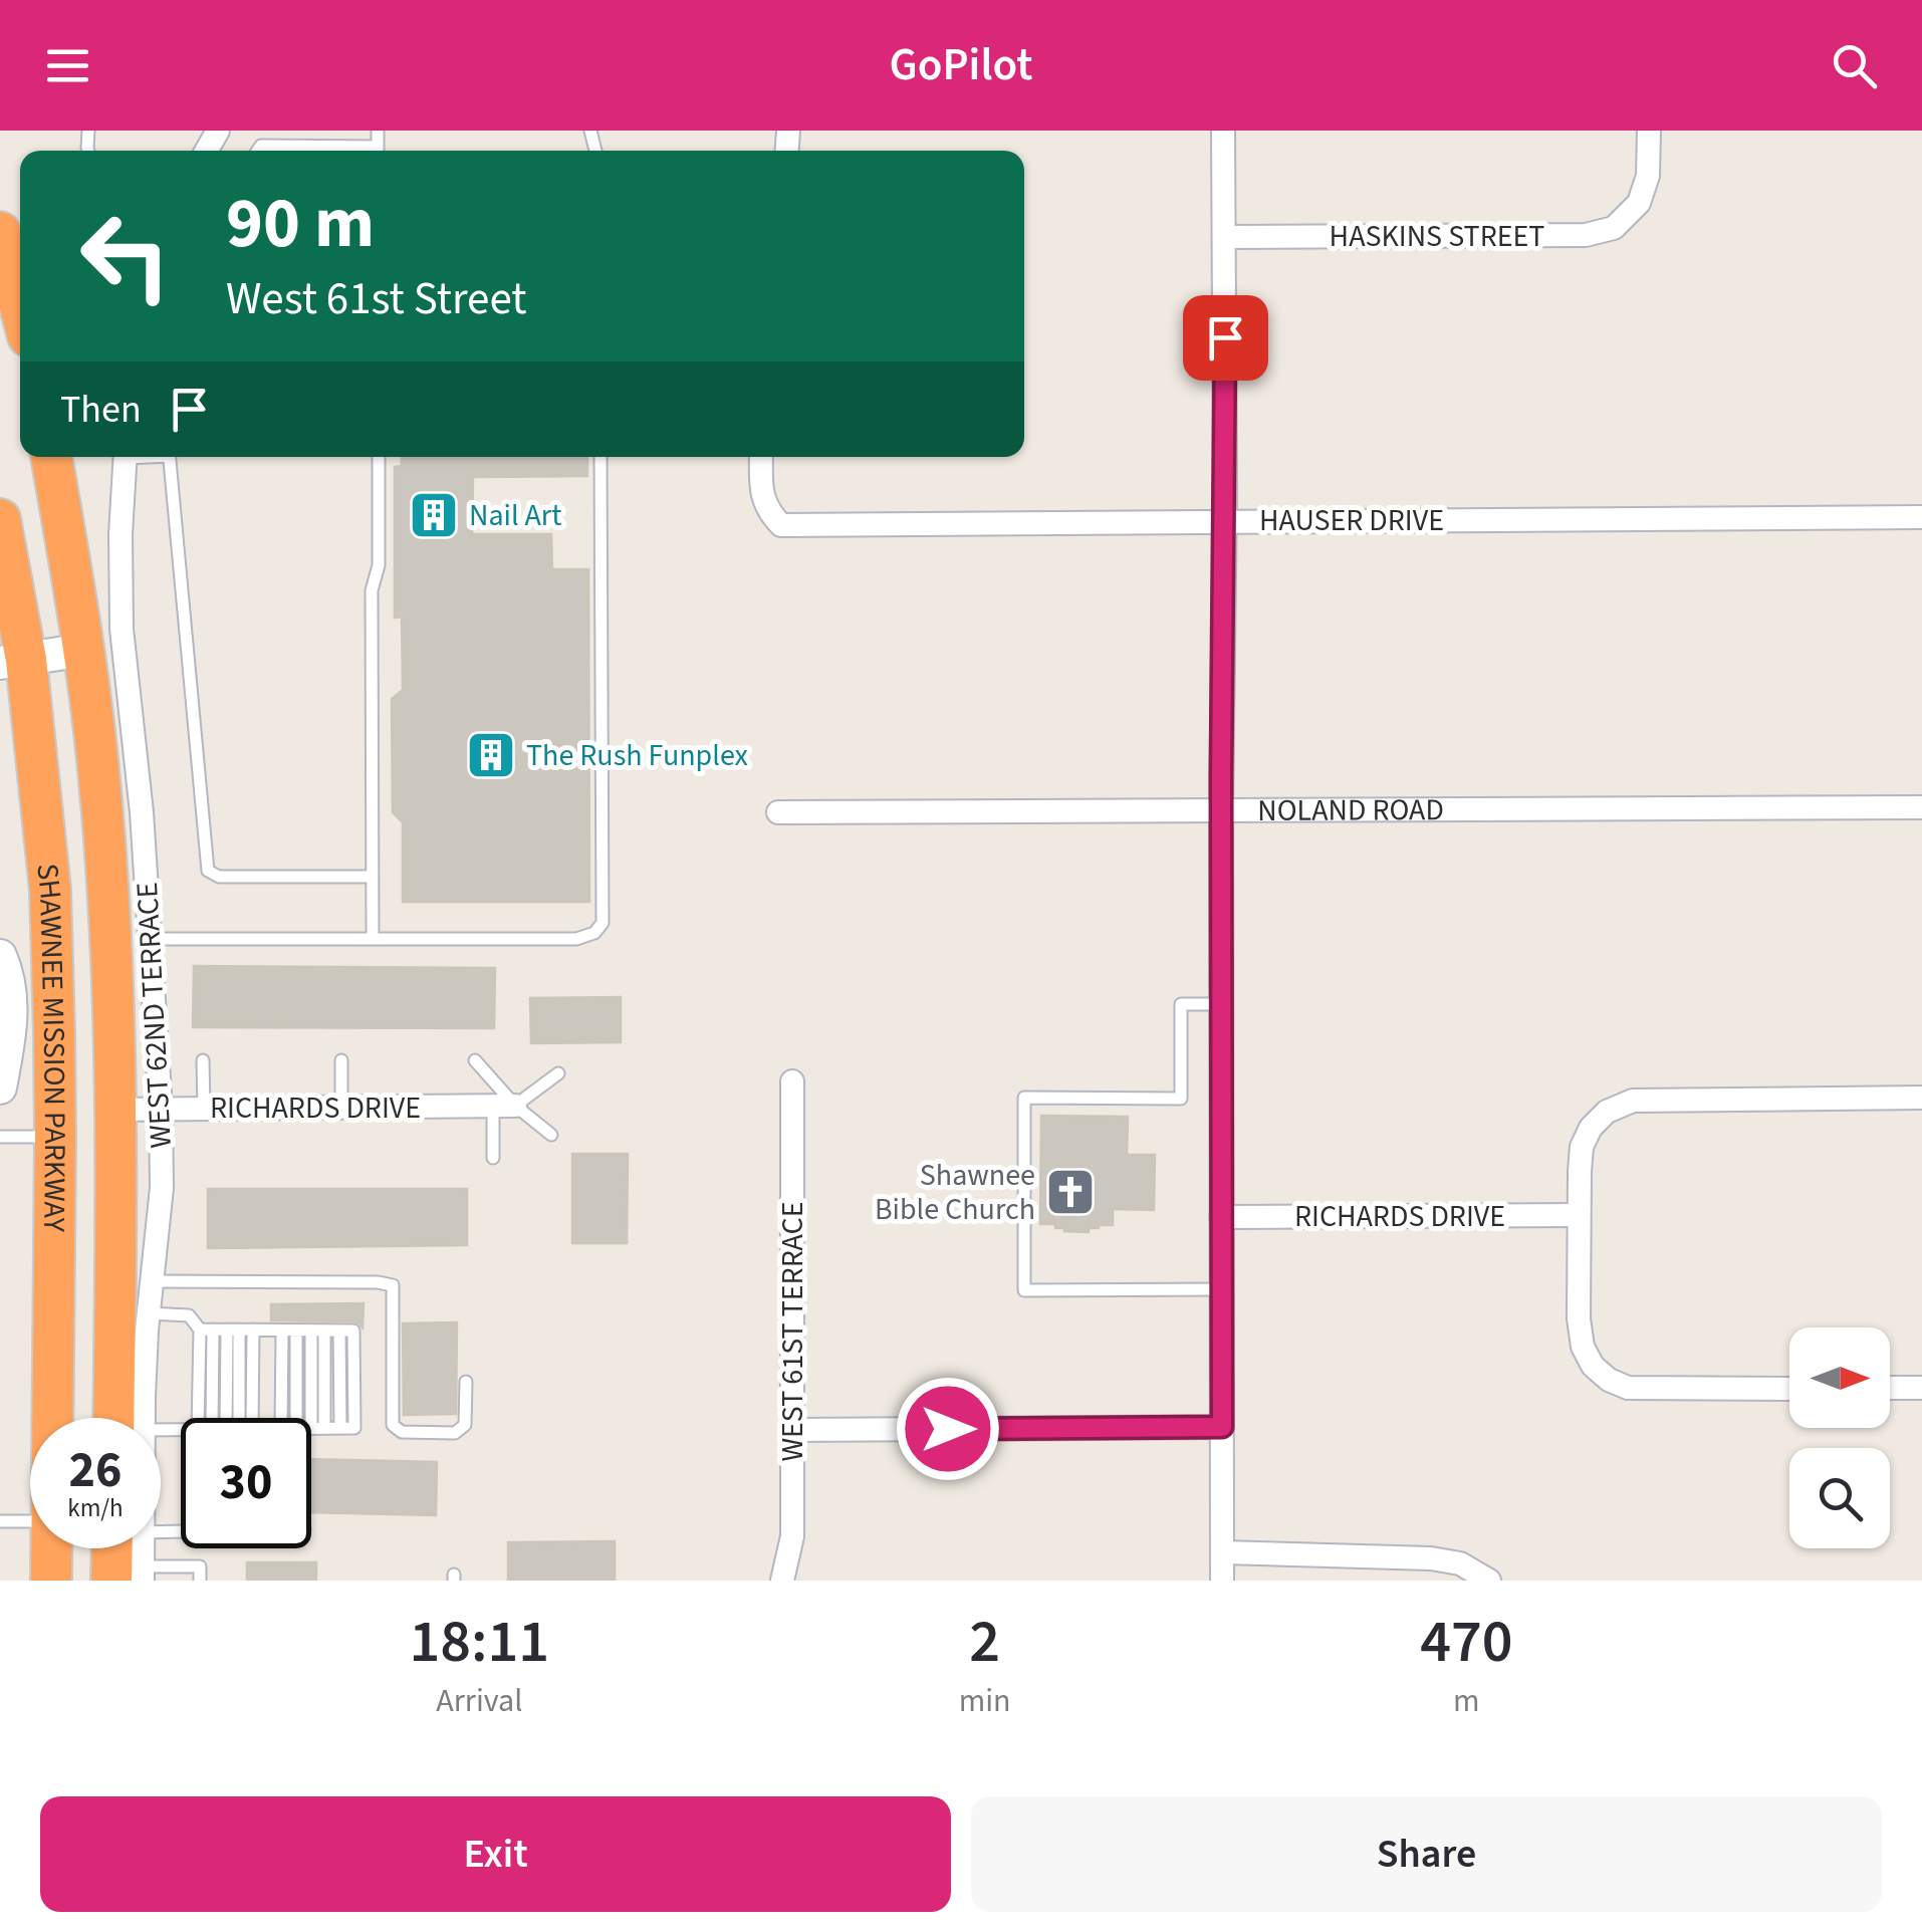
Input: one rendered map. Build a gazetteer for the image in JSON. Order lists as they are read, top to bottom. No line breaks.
{"streets":{"highway":["SHAWNEE MISSION PARKWAY"],"street":["HASKINS STREET","HAUSER DRIVE","NOLAND ROAD","WEST 62ND TERRACE","RICHARDS DRIVE","WEST 61ST TERRACE"]},"crossings":[["WEST 62ND TERRACE","RICHARDS DRIVE"],["SHAWNEE MISSION PARKWAY","RICHARDS DRIVE"]],"places":{"building":["Nail Art","The Rush Funplex"],"church":["Shawnee Bible Church"]},"north":"right","page":{"header":"GoPilot","turn":["90 m","West 61st Street"],"then":"Then","speed":"26 km/h","limit":"30","eta":["18:11","Arrival","2","min","470","m"],"buttons":["Exit","Share"]}}
